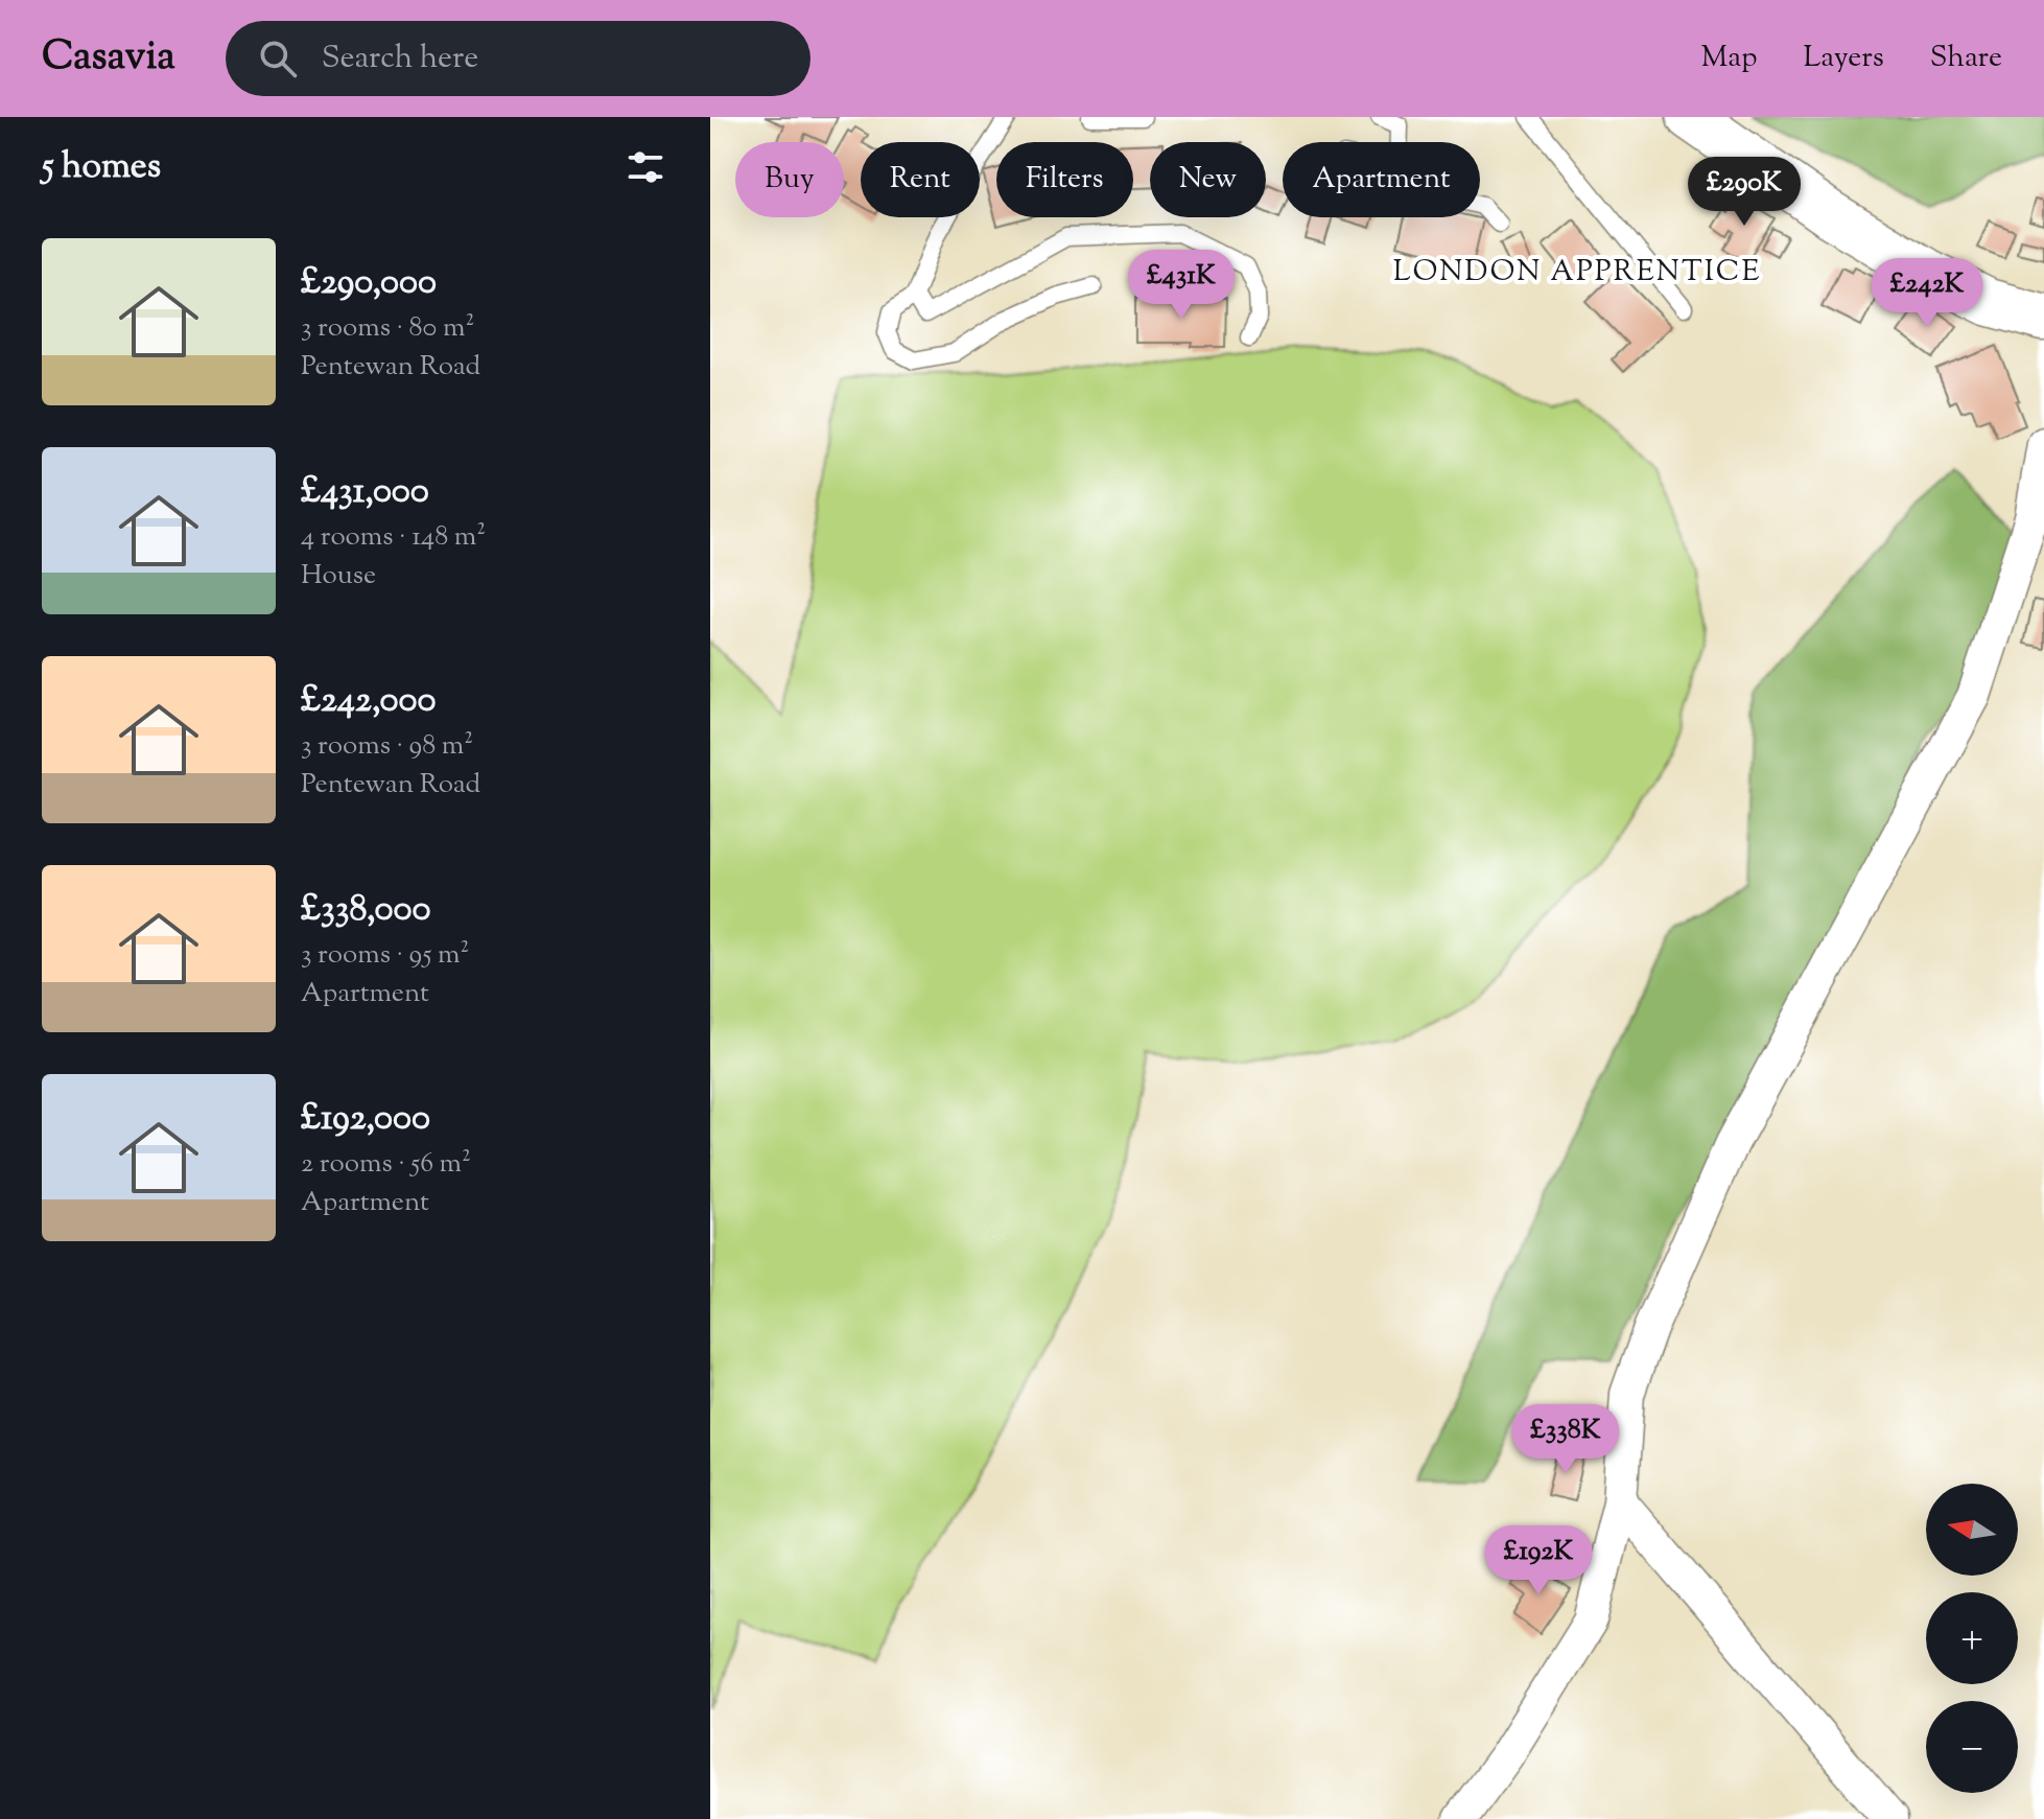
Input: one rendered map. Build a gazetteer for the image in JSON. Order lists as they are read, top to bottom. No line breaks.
{"districts":["LONDON APPRENTICE"],"north":"left","page":{"header":"Casavia","search":"Search here","nav":["Map","Layers","Share"],"heading":"5 homes","chip":["Buy","Rent","Filters","New","Apartment"],"price":["£290K","£431K","£242K","£338K","£192K"],"list":[{"name":"£290,000","note":"3 rooms · 80 m² · Pentewan Road"},{"name":"£431,000","note":"4 rooms · 148 m² · House"},{"name":"£242,000","note":"3 rooms · 98 m² · Pentewan Road"},{"name":"£338,000","note":"3 rooms · 95 m² · Apartment"},{"name":"£192,000","note":"2 rooms · 56 m² · Apartment"}],"map_buttons":["+","−"]}}
